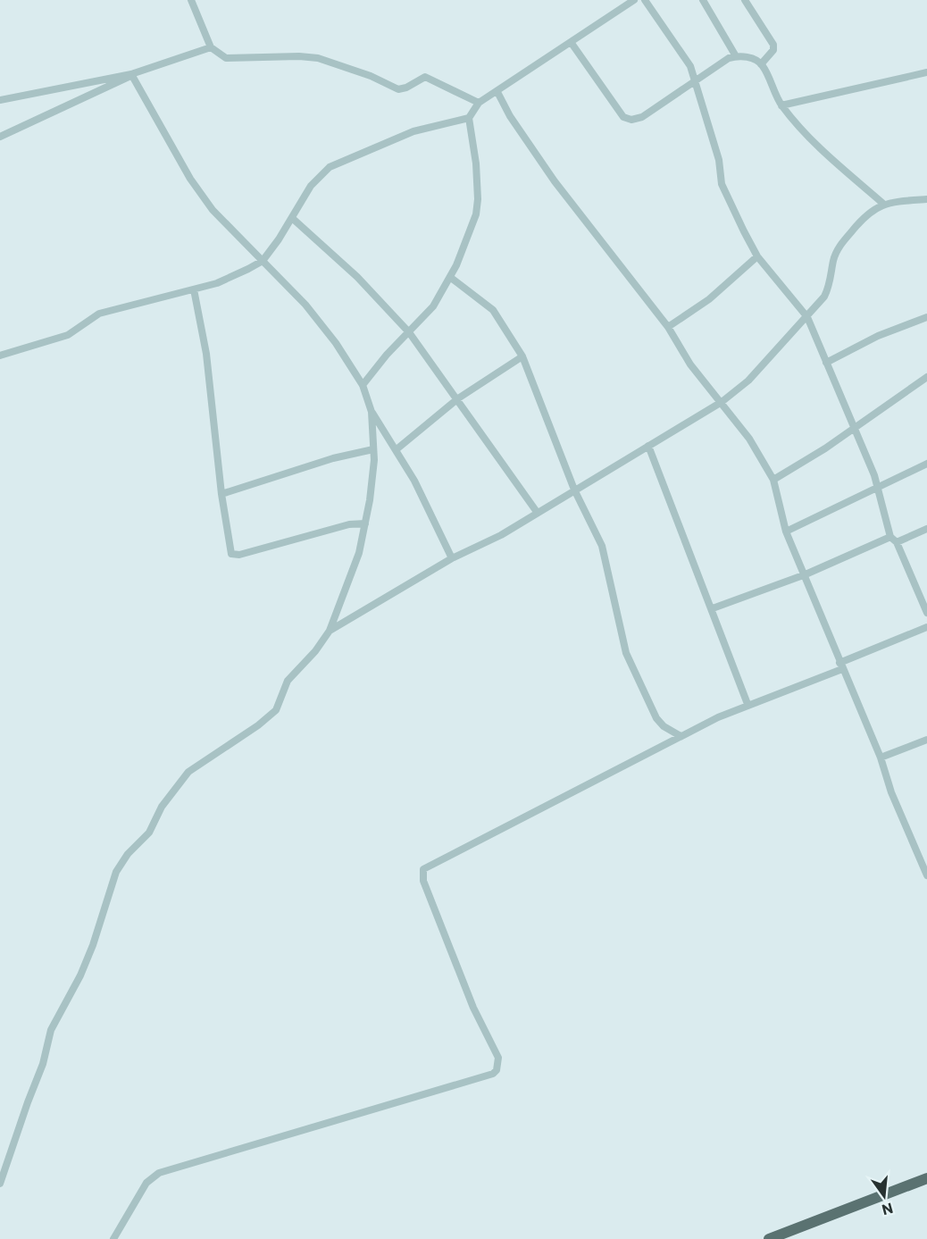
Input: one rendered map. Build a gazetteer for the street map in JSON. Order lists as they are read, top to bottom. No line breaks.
{"north":"bottom"}
